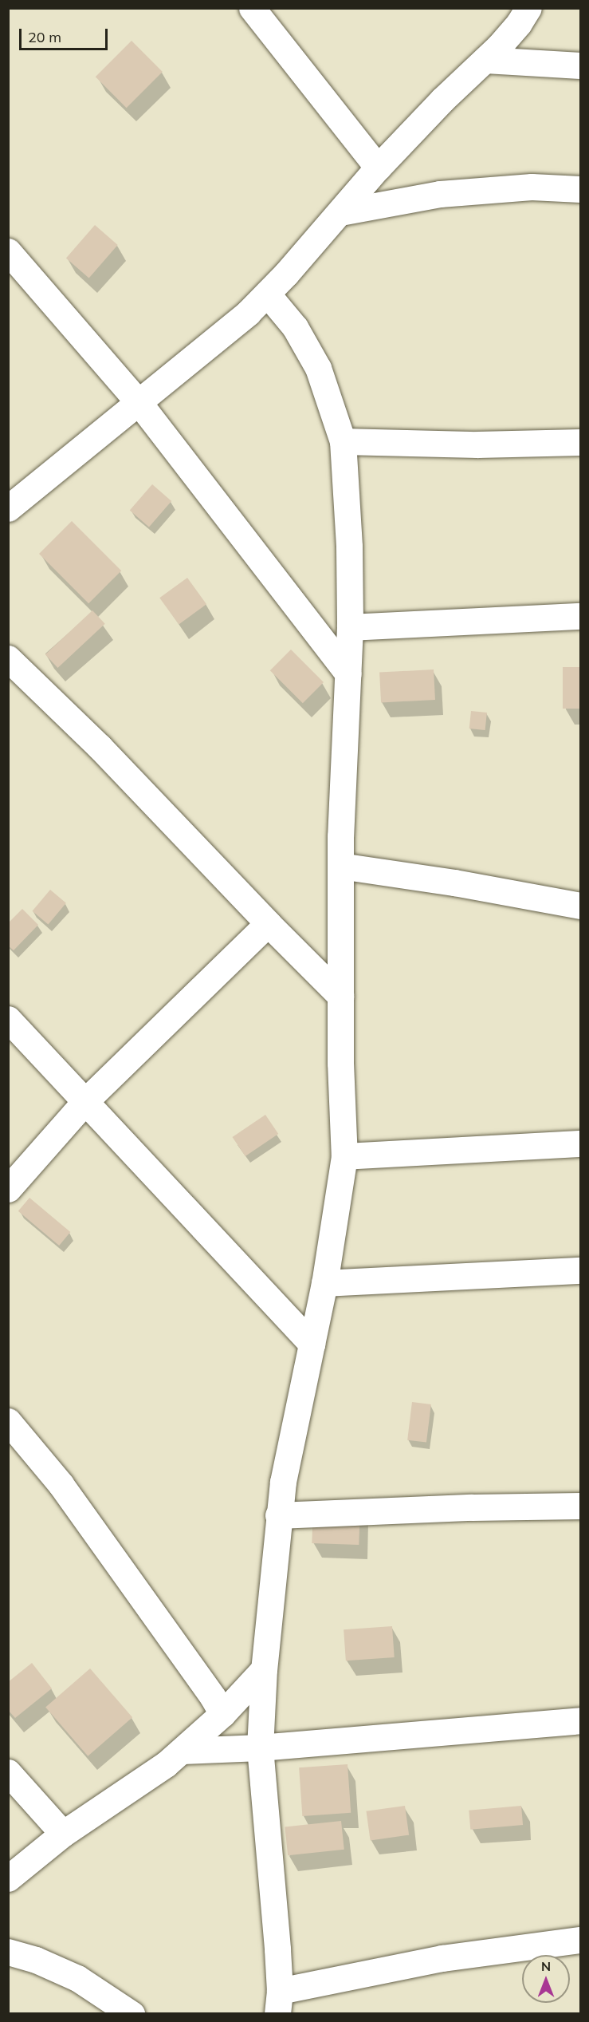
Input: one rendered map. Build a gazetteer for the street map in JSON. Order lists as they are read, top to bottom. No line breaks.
{"scale_bar":"20 m","north":"top"}
